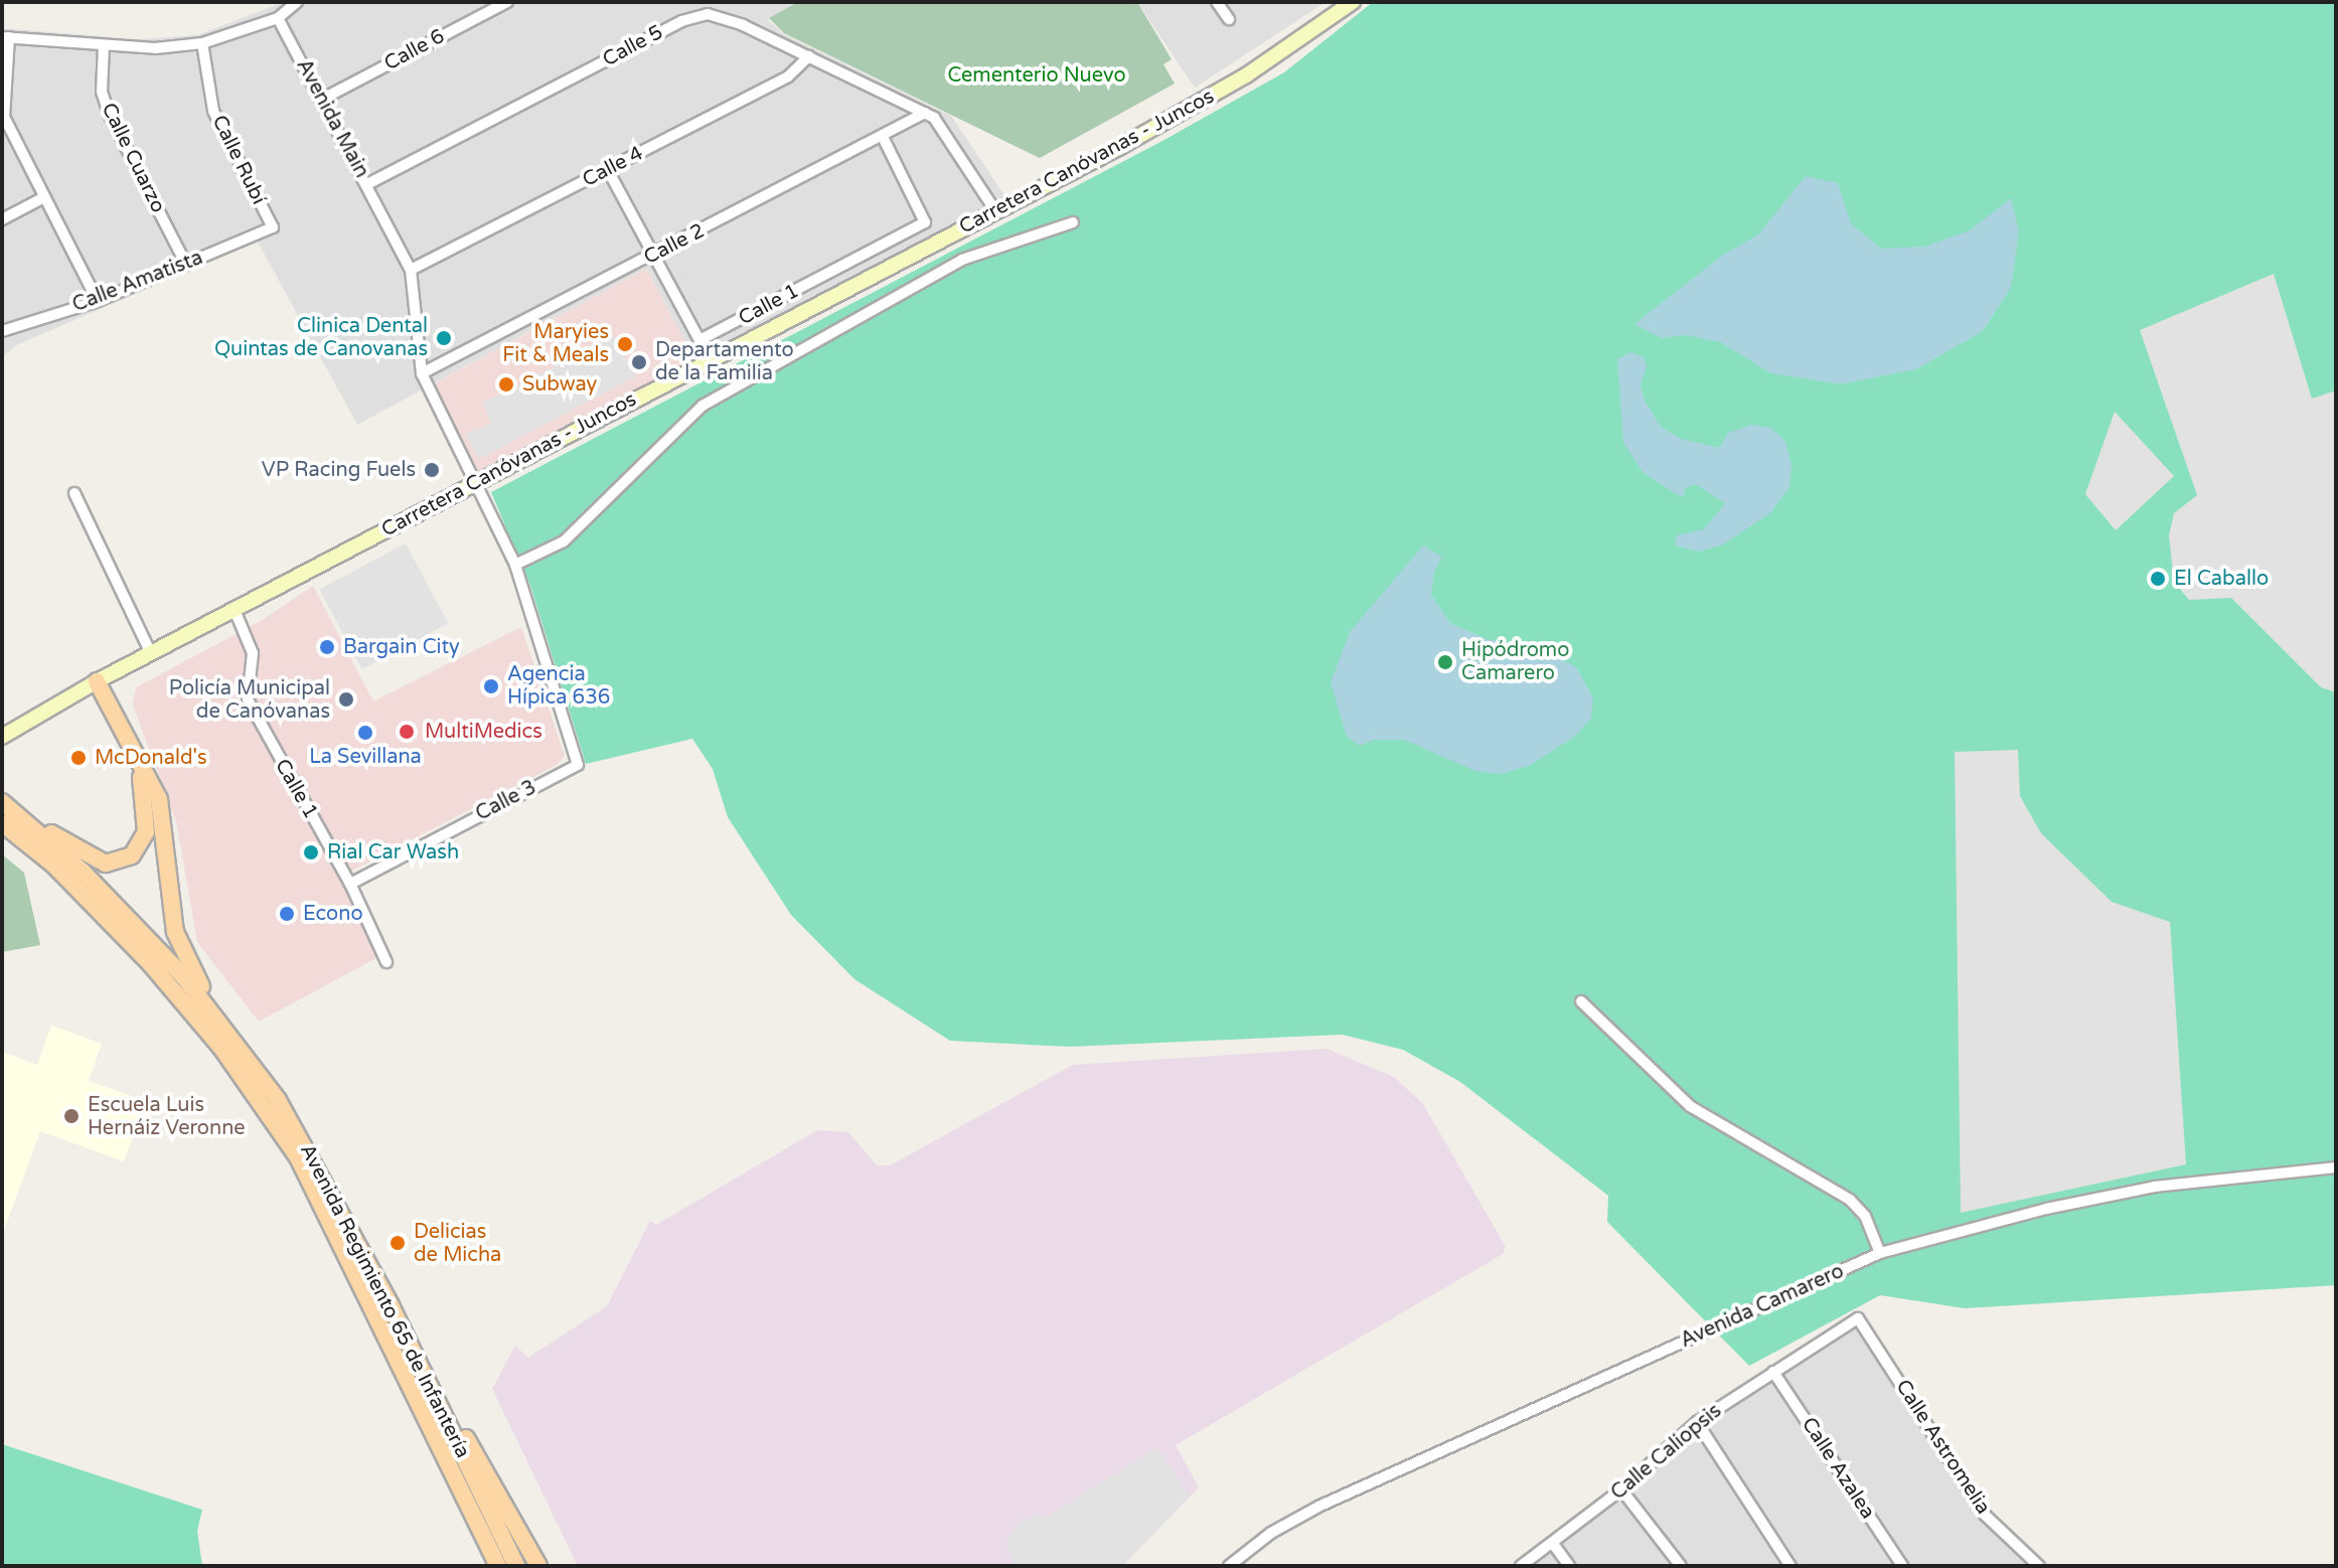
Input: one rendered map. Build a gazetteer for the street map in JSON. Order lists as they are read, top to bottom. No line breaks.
{"streets":{"main road":["Carretera Canóvanas - Juncos","Avenida Regimiento 65 de Infantería"],"street":["Calle 5","Calle 6","Avenida Main","Calle Cuarzo","Calle Rubí","Calle 4","Calle 2","Calle Amatista","Calle 1","Calle 3","Avenida Camarero","Calle Astromelia","Calle Caliopsis","Calle Azalea"]},"crossings":[["Calle 5","Avenida Main"],["Calle 5","Carretera Canóvanas - Juncos"],["Calle 5","Calle 4"],["Calle 5","Calle 2"],["Calle 6","Avenida Main"],["Avenida Main","Carretera Canóvanas - Juncos"],["Avenida Main","Calle 4"],["Avenida Main","Calle 2"],["Calle Cuarzo","Calle Amatista"],["Calle Rubí","Calle Amatista"],["Carretera Canóvanas - Juncos","Calle 1"],["Calle 4","Calle 1"],["Calle 2","Calle 1"],["Calle 1","Calle 3"],["Calle Astromelia","Calle Caliopsis"],["Calle Caliopsis","Calle Azalea"]],"parks":["Cementerio Nuevo"],"places":["Clinica Dental Quintas de Canovanas","Maryies Fit & Meals","Departamento de la Familia","Subway","VP Racing Fuels","El Caballo","Bargain City","Hipódromo Camarero","Agencia Hípica 636","Policía Municipal de Canóvanas","MultiMedics","La Sevillana","McDonald's","Rial Car Wash","Econo","Escuela Luis Hernáiz Veronne","Delicias de Micha"]}
